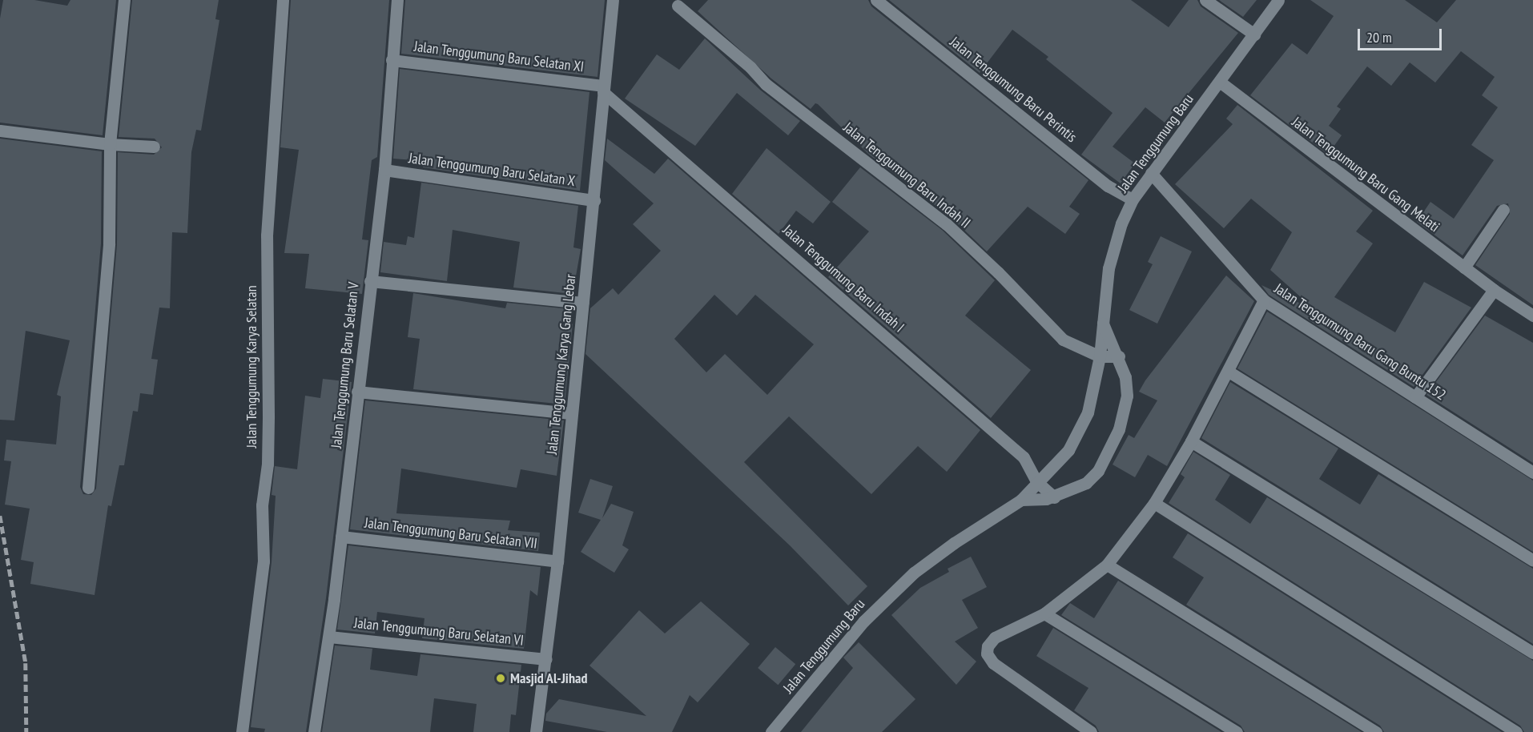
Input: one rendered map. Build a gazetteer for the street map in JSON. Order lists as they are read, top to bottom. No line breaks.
{"streets":{"street":["Jalan Tenggumung Baru Selatan XI","Jalan Tenggumung Baru Perintis","Jalan Tenggumung Baru","Jalan Tenggumung Baru Selatan X","Jalan Tenggumung Baru Gang Melati","Jalan Tenggumung Baru Indah II","Jalan Tenggumung Baru Indah I","Jalan Tenggumung Baru Gang Buntu 152","Jalan Tenggumung Karya Gang Lebar","Jalan Tenggumung Baru Selatan V","Jalan Tenggumung Karya Selatan","Jalan Tenggumung Baru Selatan VII","Jalan Tenggumung Baru Selatan VI"]},"crossings":[["Jalan Tenggumung Baru Selatan XI","Jalan Tenggumung Baru Indah I"],["Jalan Tenggumung Baru Selatan XI","Jalan Tenggumung Karya Gang Lebar"],["Jalan Tenggumung Baru Selatan XI","Jalan Tenggumung Baru Selatan V"],["Jalan Tenggumung Baru Perintis","Jalan Tenggumung Baru"],["Jalan Tenggumung Baru","Jalan Tenggumung Baru Gang Melati"],["Jalan Tenggumung Baru","Jalan Tenggumung Baru Indah II"],["Jalan Tenggumung Baru","Jalan Tenggumung Baru Indah I"],["Jalan Tenggumung Baru","Jalan Tenggumung Baru Gang Buntu 152"],["Jalan Tenggumung Baru Selatan X","Jalan Tenggumung Karya Gang Lebar"],["Jalan Tenggumung Baru Selatan X","Jalan Tenggumung Baru Selatan V"],["Jalan Tenggumung Baru Indah I","Jalan Tenggumung Karya Gang Lebar"],["Jalan Tenggumung Karya Gang Lebar","Jalan Tenggumung Baru Selatan VII"],["Jalan Tenggumung Karya Gang Lebar","Jalan Tenggumung Baru Selatan VI"],["Jalan Tenggumung Baru Selatan V","Jalan Tenggumung Baru Selatan VII"],["Jalan Tenggumung Baru Selatan V","Jalan Tenggumung Baru Selatan VI"]],"places":["Masjid Al-Jihad"],"scale_bar":"20 m"}
